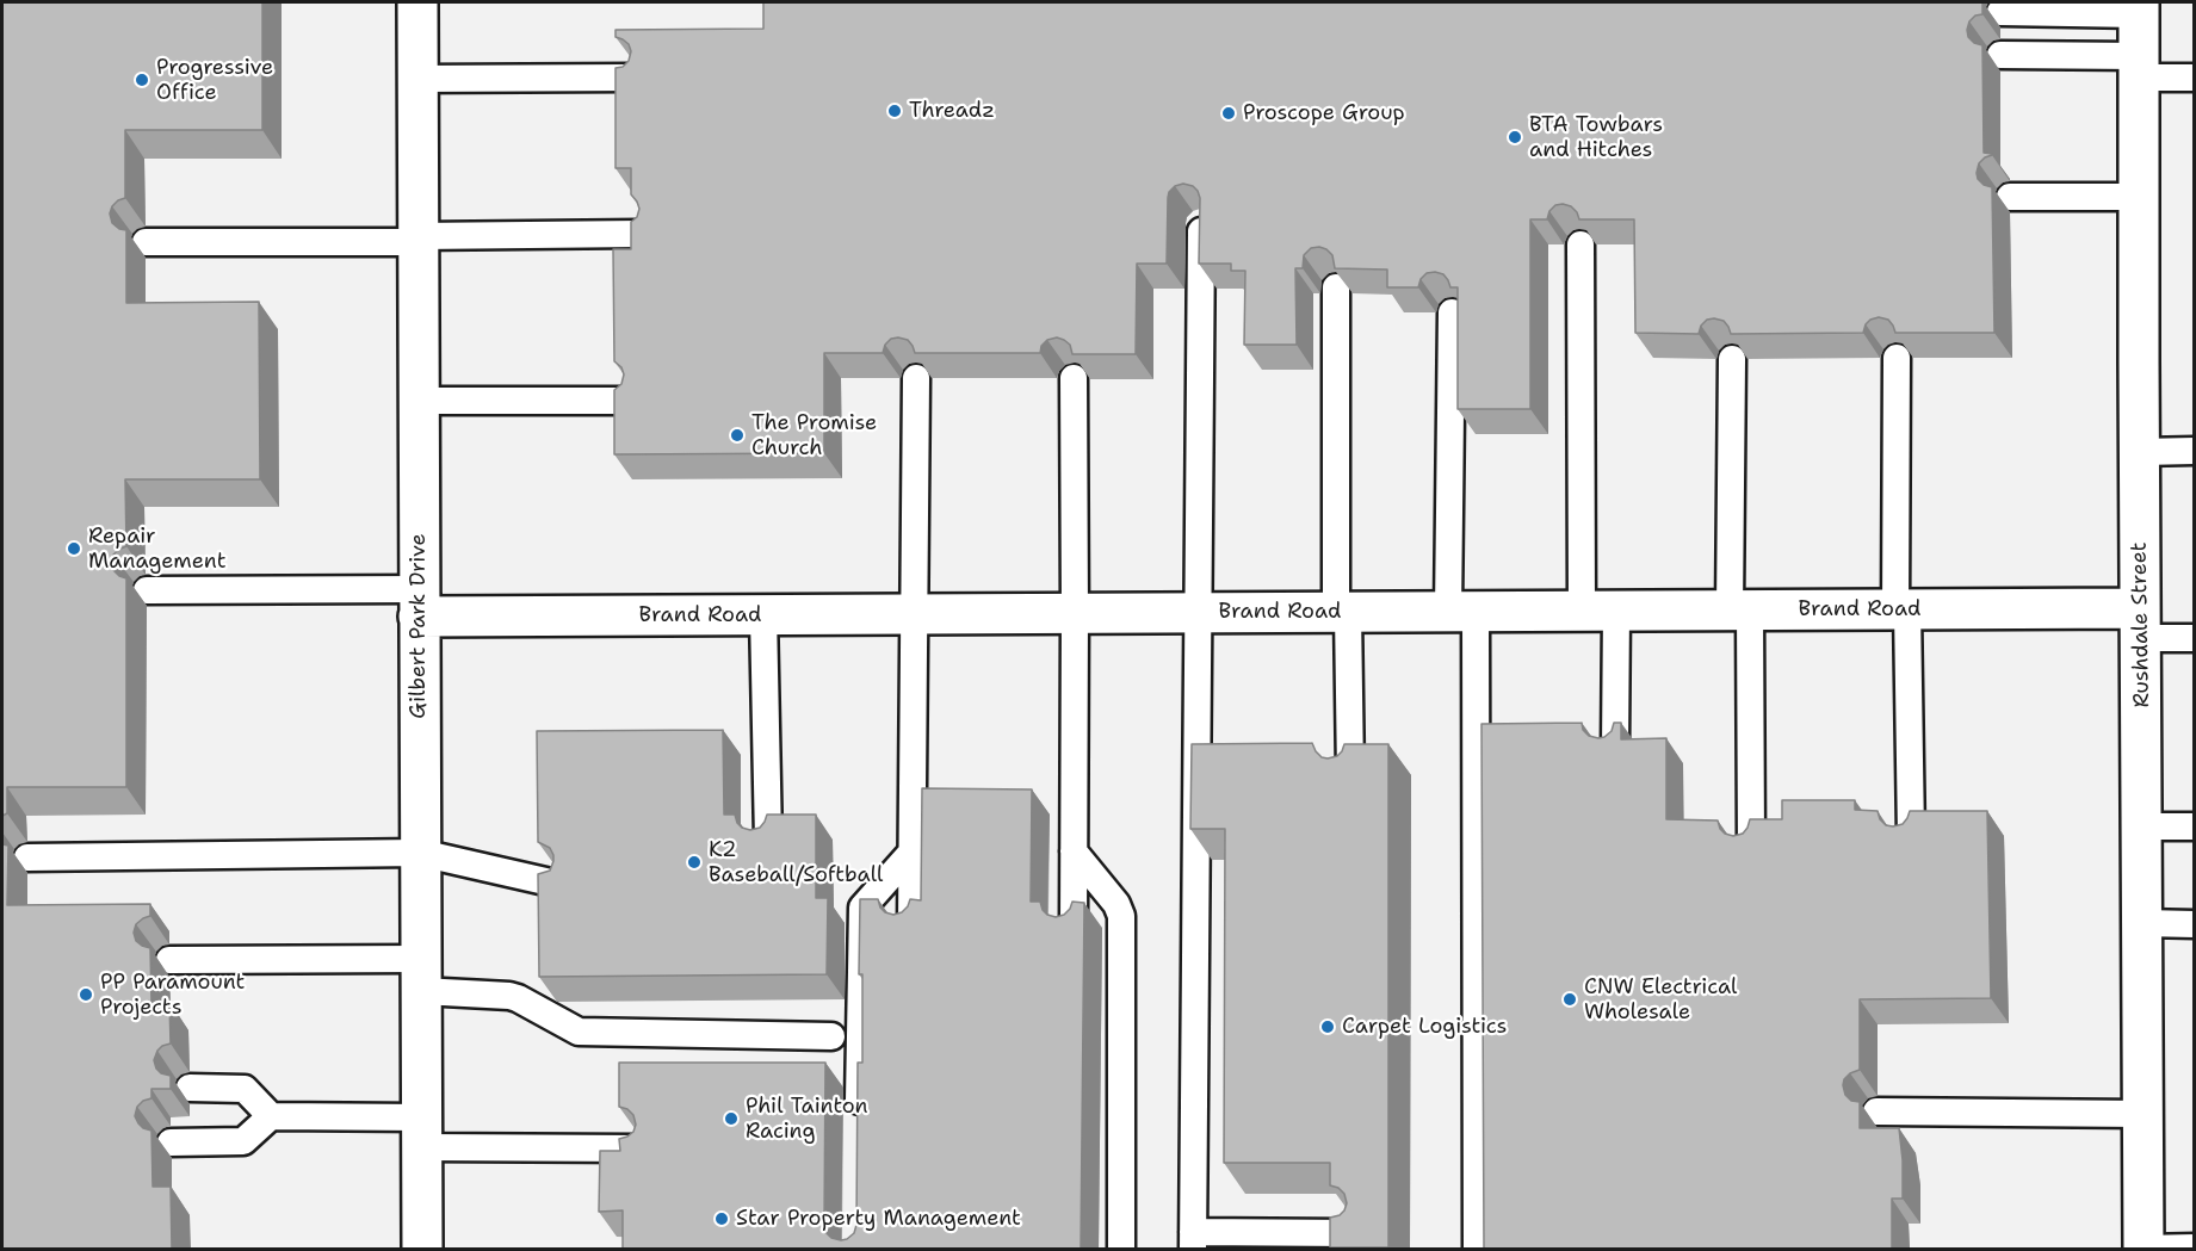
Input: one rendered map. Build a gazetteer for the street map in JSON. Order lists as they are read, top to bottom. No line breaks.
{"streets":{"street":["Brand Road","Rushdale Street","Gilbert Park Drive"]},"crossings":[["Brand Road","Rushdale Street"],["Brand Road","Gilbert Park Drive"]],"places":["Progressive Office","Threadz","Proscope Group","BTA Towbars and Hitches","The Promise Church","Repair Management","K2 Baseball/Softball","PP Paramount Projects","CNW Electrical Wholesale","Carpet Logistics","Phil Tainton Racing","Star Property Management"]}
